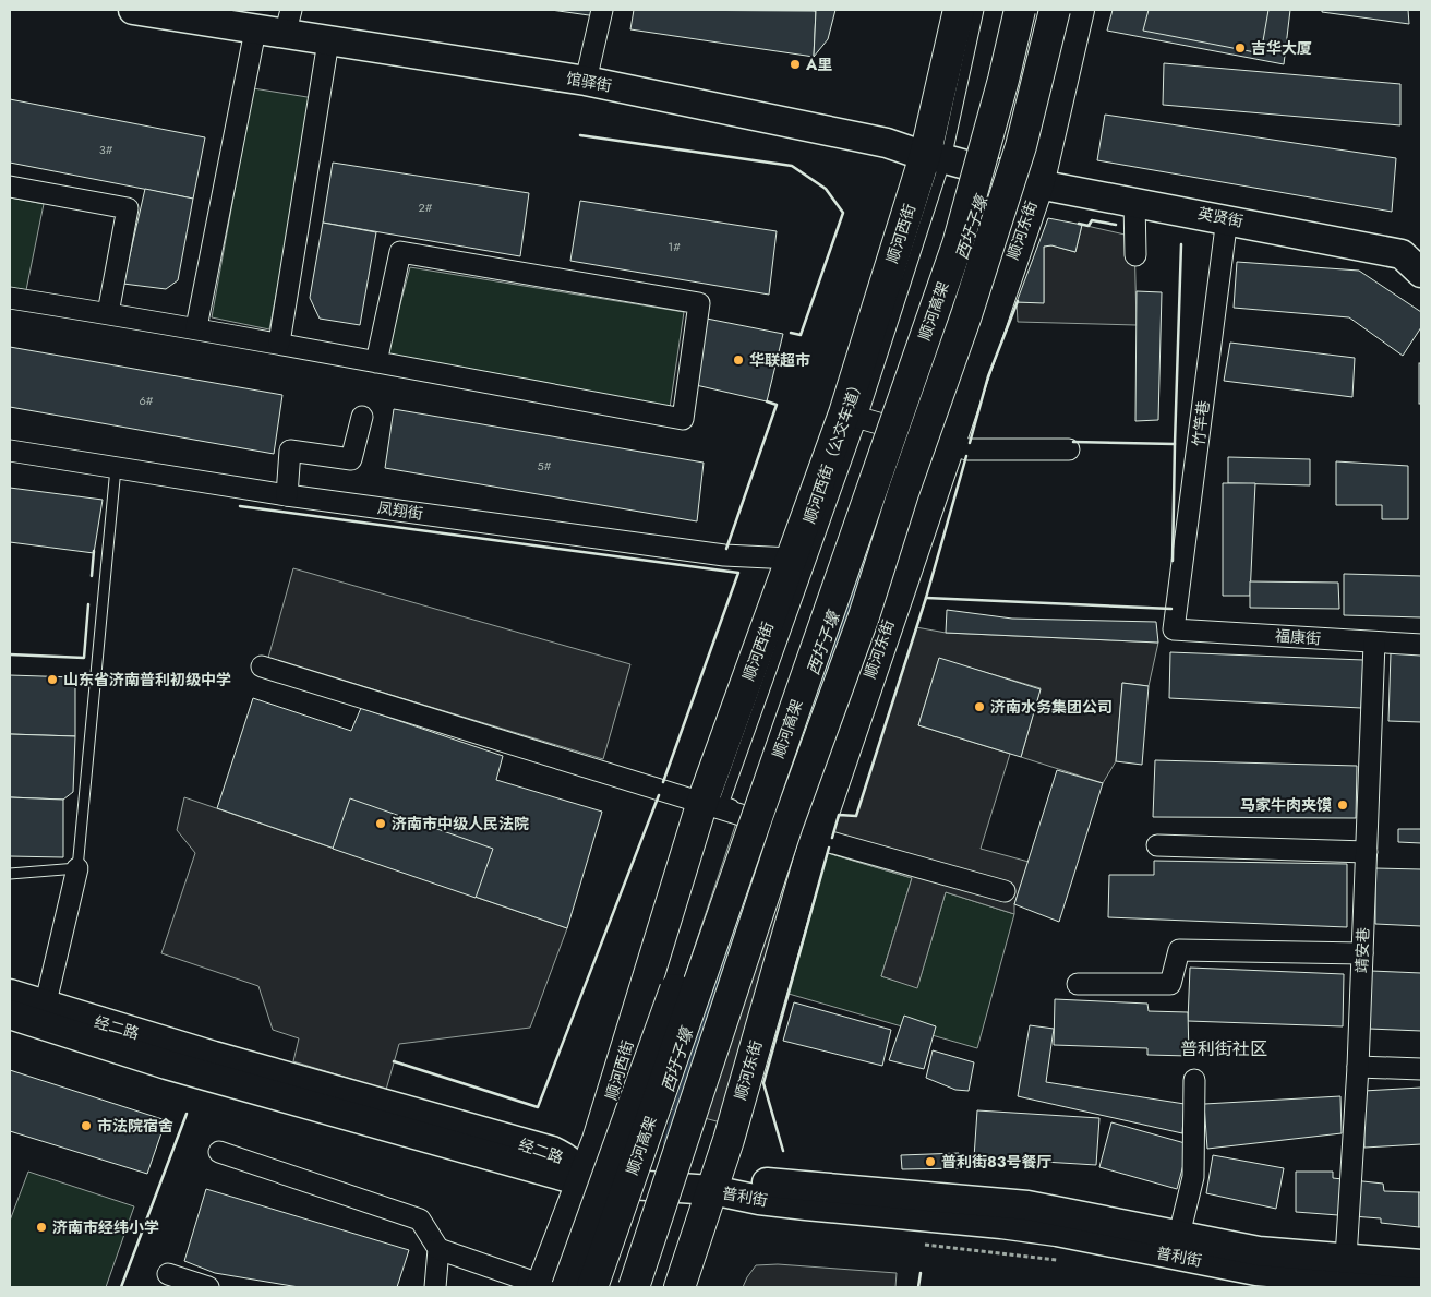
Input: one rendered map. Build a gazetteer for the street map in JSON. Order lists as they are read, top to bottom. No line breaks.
{"streets":{"main road":["顺河东街","顺河西街","顺河高架"],"street":["馆驿街","英贤街","竹竿巷","凤翔街","福康街","靖安巷","经二路","普利街"],"lane":["顺河西街（公交车道）"]},"crossings":[["馆驿街","英贤街"],["馆驿街","顺河东街"],["馆驿街","顺河西街"],["英贤街","顺河东街"],["英贤街","竹竿巷"],["顺河东街","普利街"],["顺河西街","顺河西街（公交车道）"],["顺河西街","凤翔街"],["顺河西街","经二路"],["竹竿巷","福康街"],["福康街","靖安巷"],["靖安巷","普利街"]],"districts":["普利街社区"],"water":["西圩子壕"],"places":["吉华大厦","A里","华联超市","山东省济南普利初级中学","济南水务集团公司","马家牛肉夹馍","济南市中级人民法院","市法院宿舍","普利街83号餐厅","济南市经纬小学"],"house_numbers":["3#","2#","1#","6#","5#"]}
